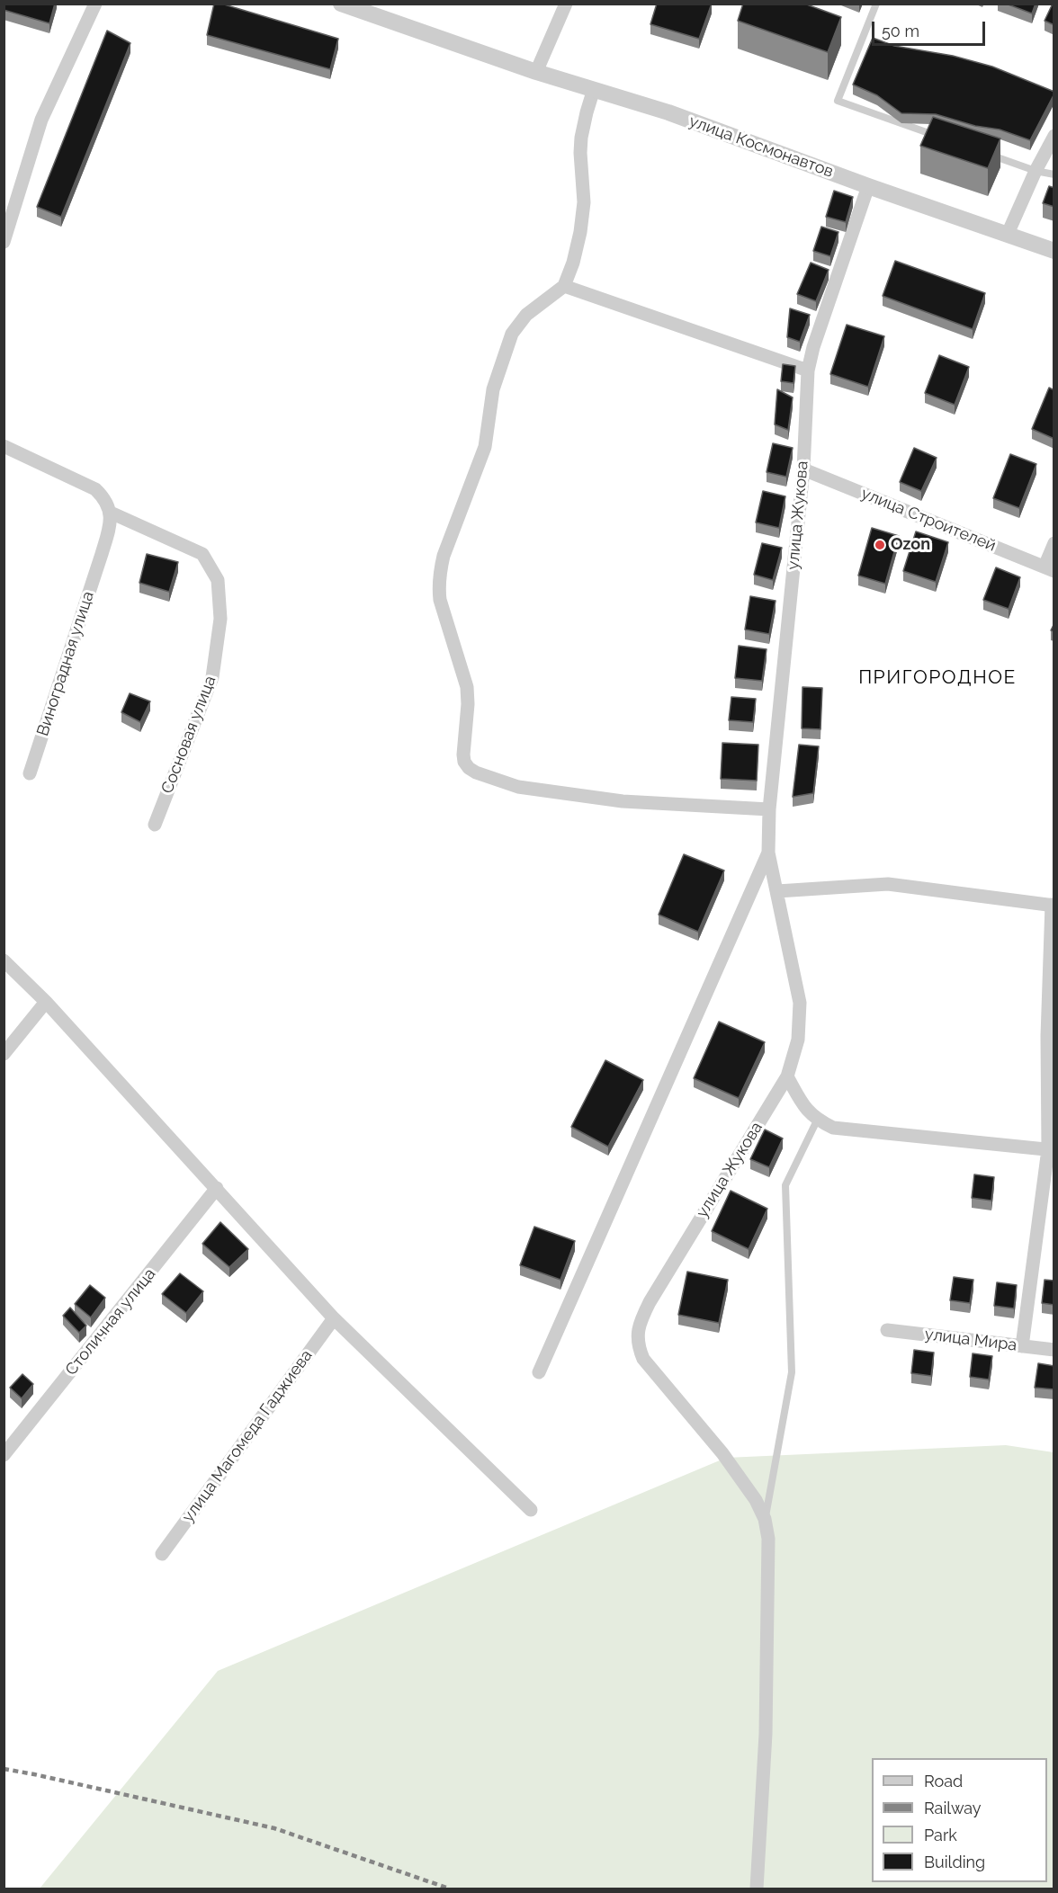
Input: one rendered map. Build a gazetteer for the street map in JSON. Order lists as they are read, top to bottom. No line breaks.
{"streets":{"street":["улица Космонавтов","улица Жукова","улица Строителей","Виноградная улица","Сосновая улица","Столичная улица","улица Мира","улица Магомеда Гаджиева"]},"crossings":[["улица Космонавтов","улица Жукова"],["улица Жукова","улица Строителей"],["Виноградная улица","Сосновая улица"]],"districts":["ПРИГОРОДНОЕ"],"places":["Ozon"],"legend":["Road","Railway","Park","Building"],"scale_bar":"50 m"}
